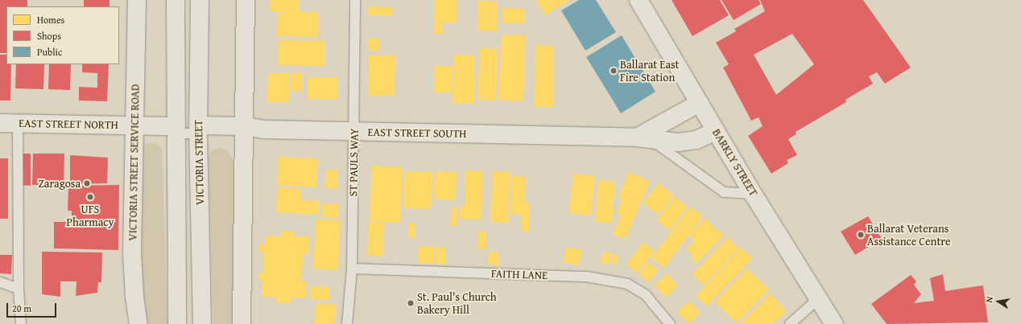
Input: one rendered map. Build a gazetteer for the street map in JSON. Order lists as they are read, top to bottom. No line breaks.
{"streets":{"street":["EAST STREET NORTH","EAST STREET SOUTH","VICTORIA STREET SERVICE ROAD","VICTORIA STREET","BARKLY STREET"],"lane":["ST PAULS WAY","FAITH LANE"]},"crossings":[["EAST STREET NORTH","VICTORIA STREET SERVICE ROAD"],["EAST STREET NORTH","VICTORIA STREET"],["EAST STREET SOUTH","VICTORIA STREET"],["EAST STREET SOUTH","ST PAULS WAY"],["EAST STREET SOUTH","BARKLY STREET"],["ST PAULS WAY","FAITH LANE"]],"places":["Ballarat East Fire Station","Zaragosa","UFS Pharmacy","Ballarat Veterans Assistance Centre","St. Paul's Church Bakery Hill"],"legend":["Homes","Shops","Public"],"scale_bar":"20 m","north":"left"}
